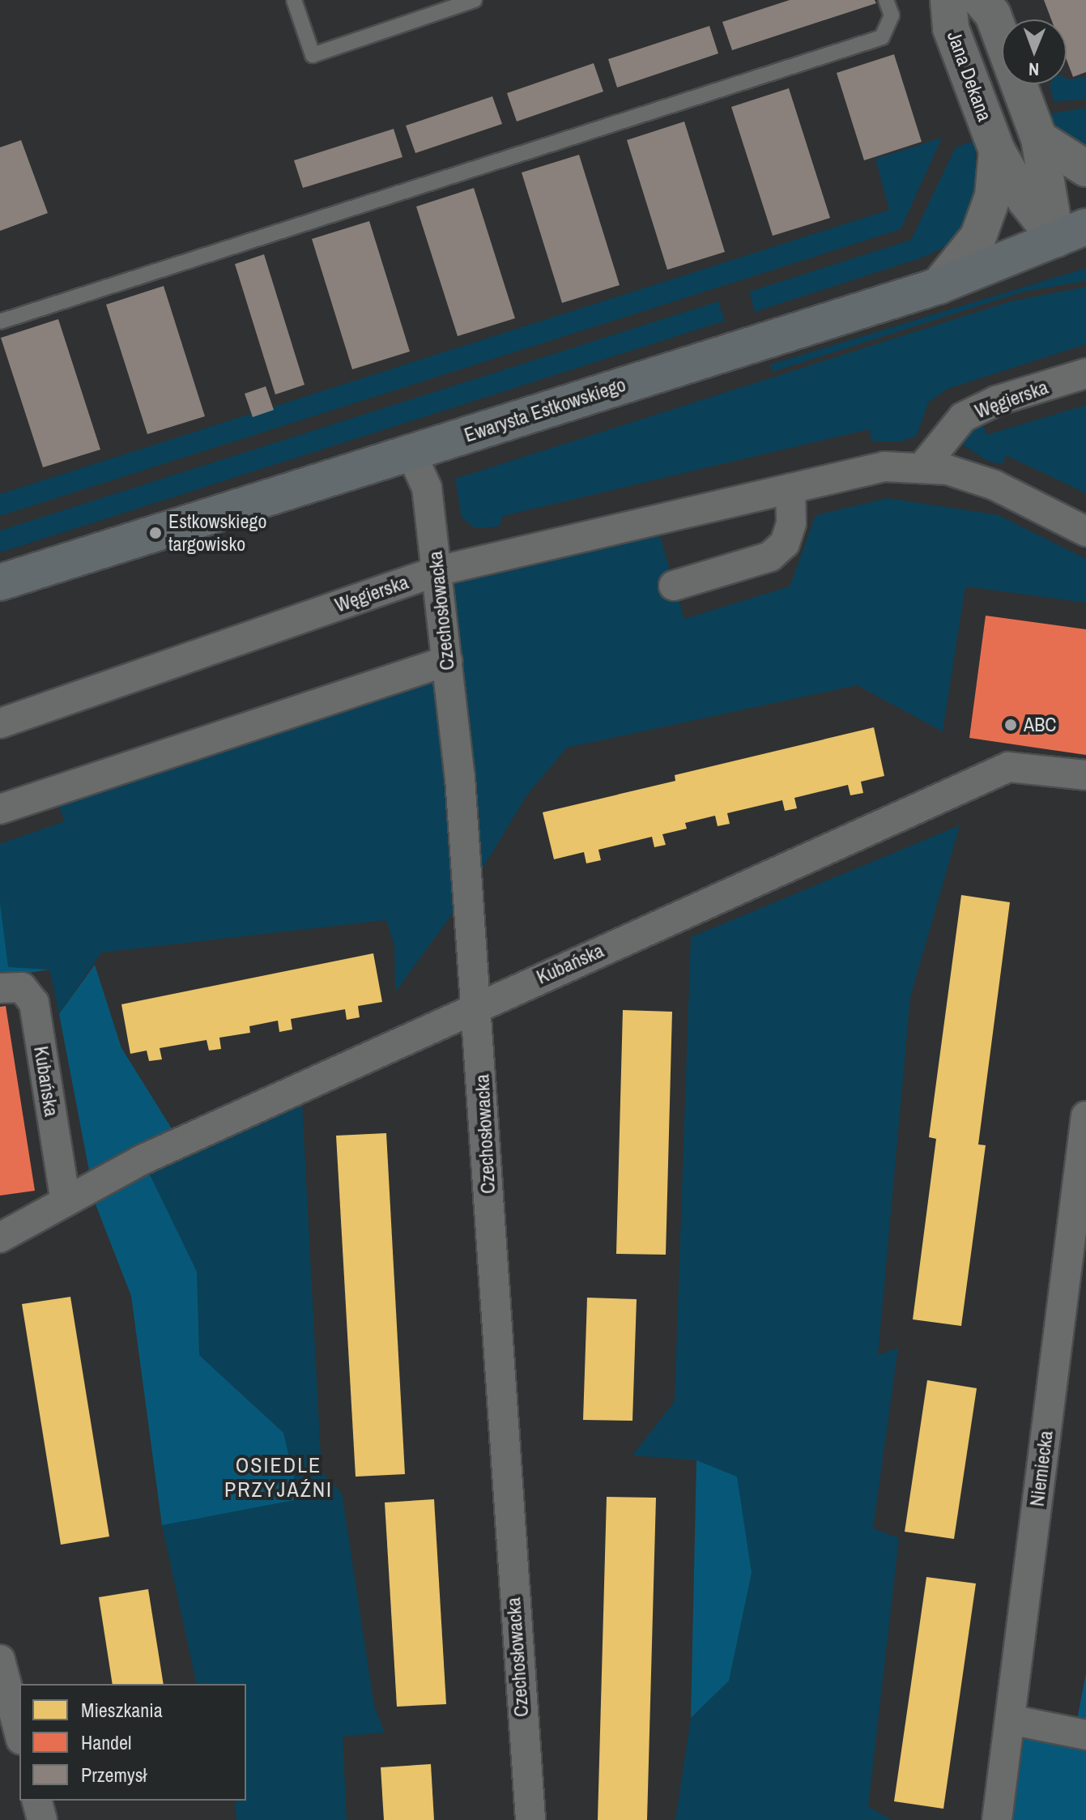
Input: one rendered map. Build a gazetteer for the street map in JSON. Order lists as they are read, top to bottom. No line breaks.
{"streets":{"main road":["Ewarysta Estkowskiego"],"street":["Jana Dekana","Węgierska","Czechosłowacka","Kubańska","Niemiecka"]},"crossings":[["Jana Dekana","Ewarysta Estkowskiego"],["Węgierska","Czechosłowacka"],["Ewarysta Estkowskiego","Czechosłowacka"],["Czechosłowacka","Kubańska"]],"districts":["OSIEDLE PRZYJAŹNI"],"places":["Estkowskiego targowisko","ABC"],"legend":["Mieszkania","Handel","Przemysł"],"north":"bottom"}
